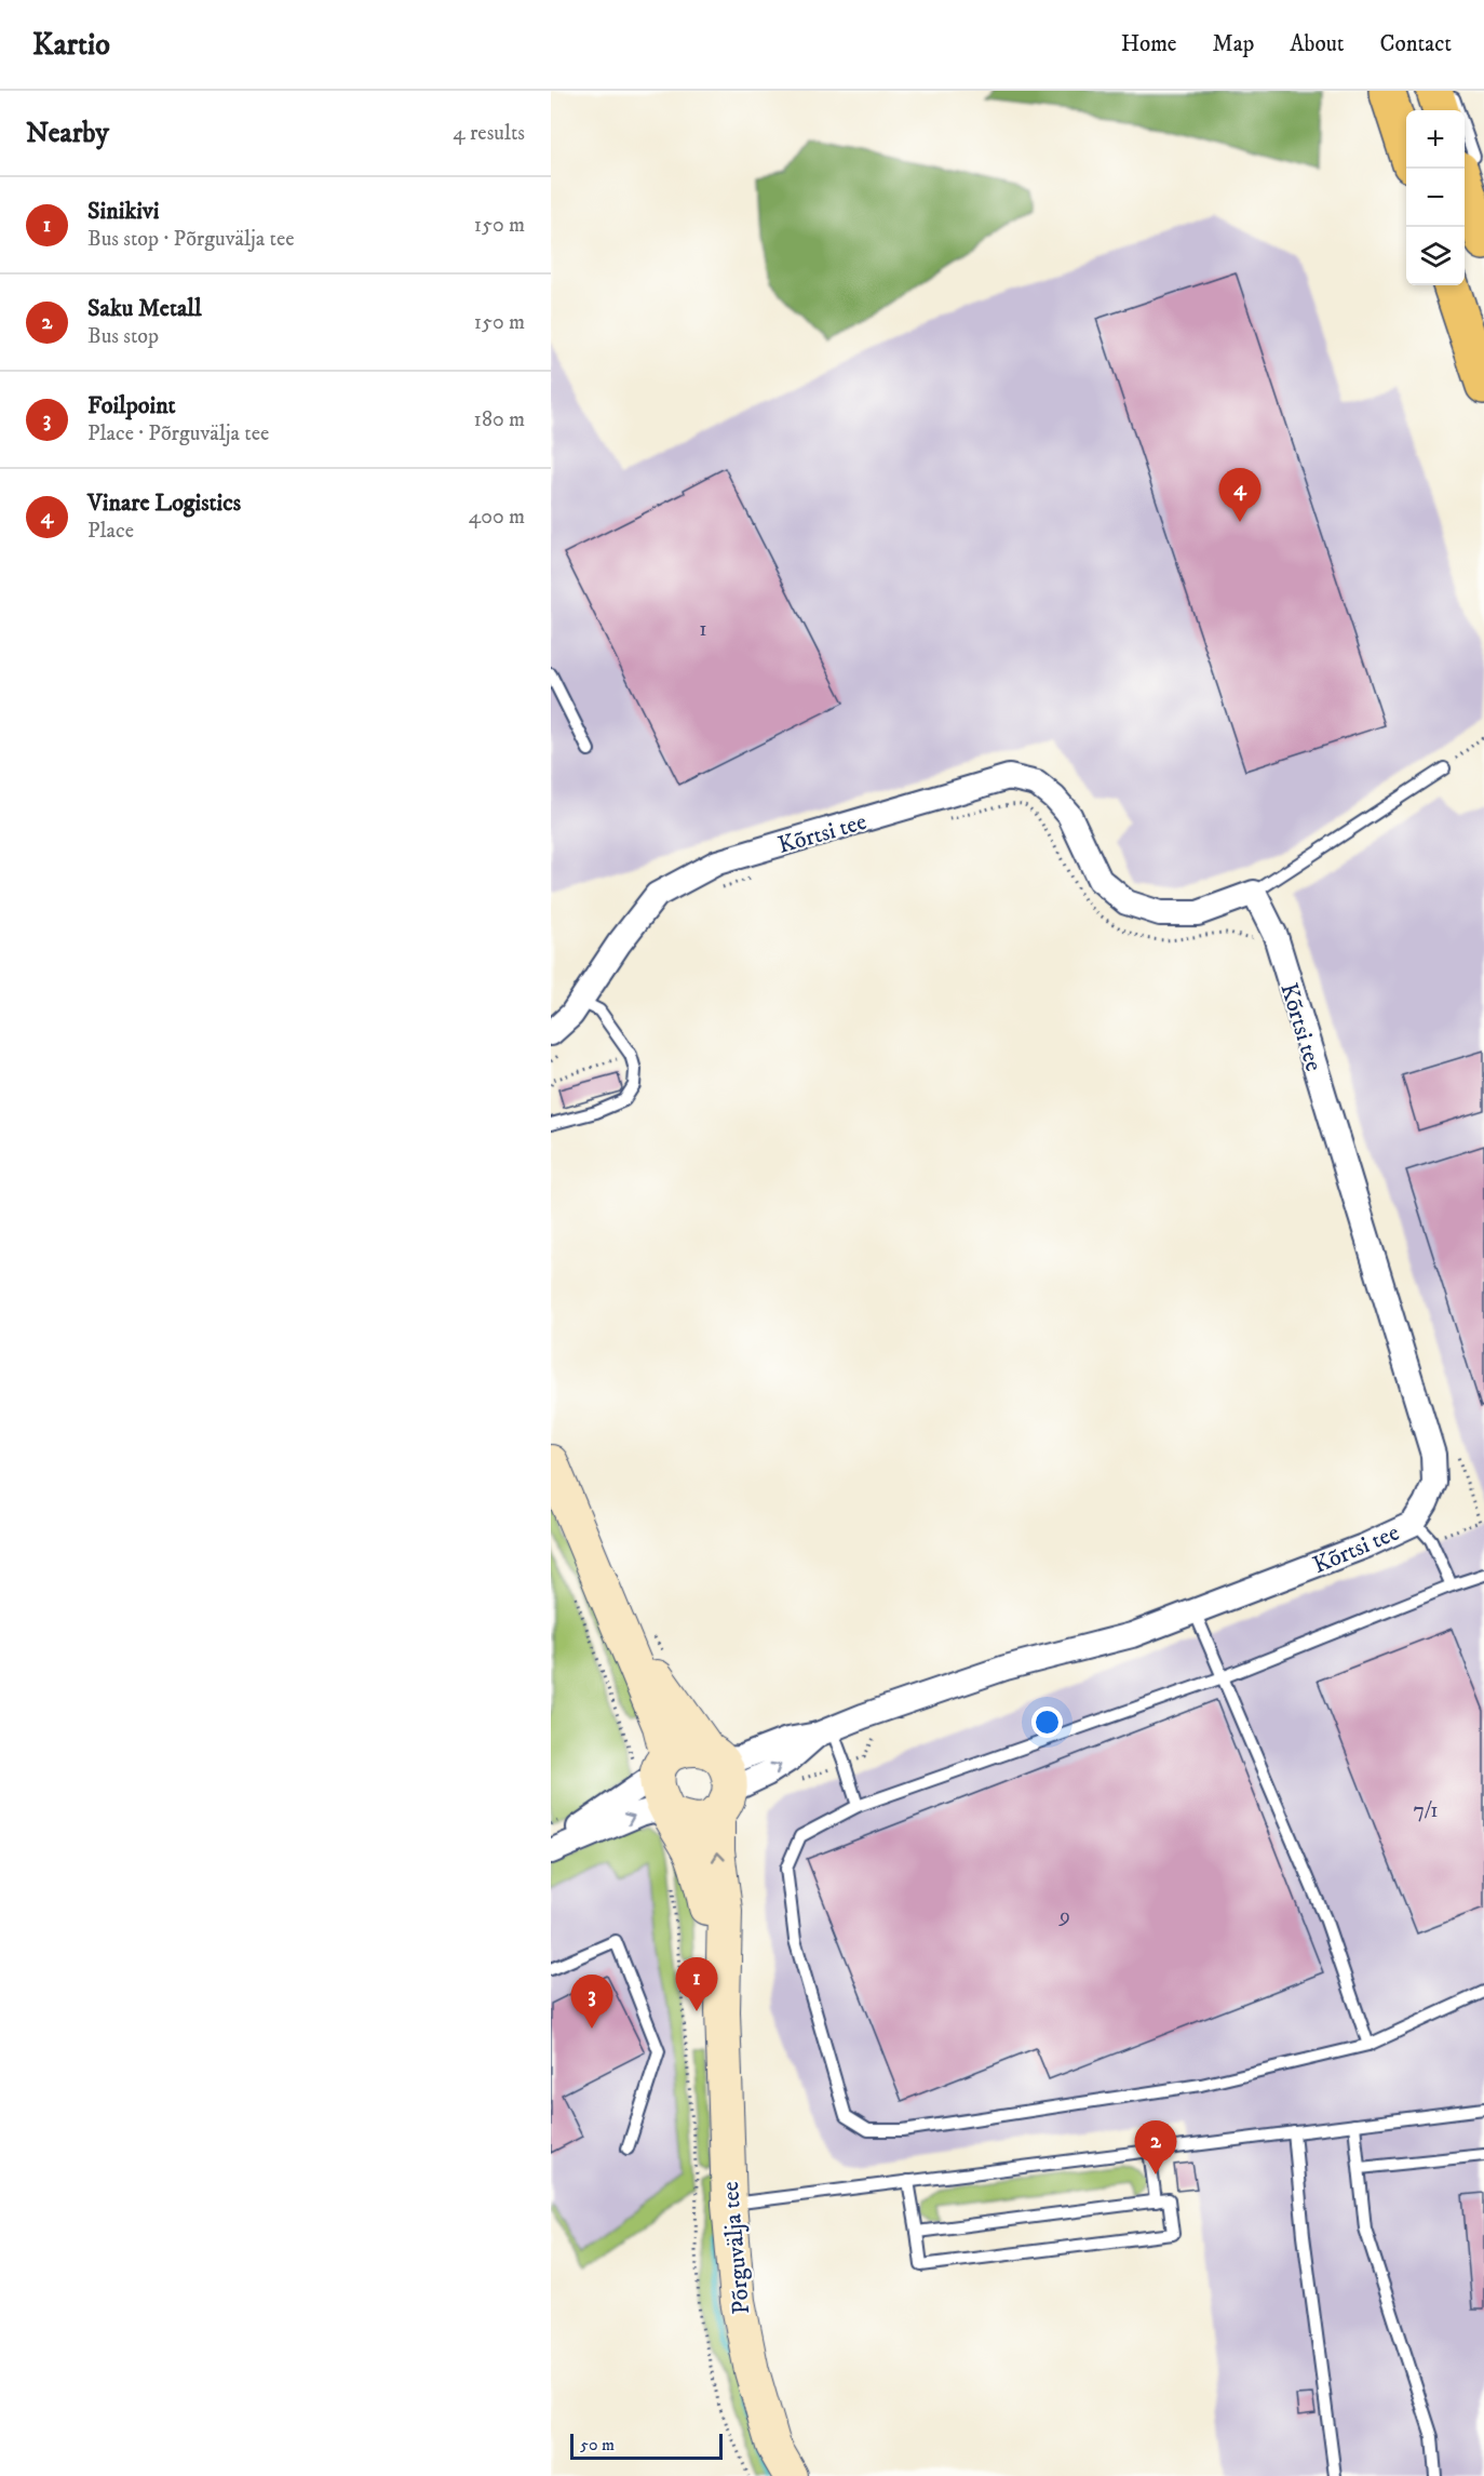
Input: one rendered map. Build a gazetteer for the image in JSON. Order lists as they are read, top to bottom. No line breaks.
{"streets":{"street":["Kõrtsi tee","Põrguvälja tee"]},"crossings":[["Kõrtsi tee","Põrguvälja tee"]],"house_numbers":["1","7/1","9"],"scale_bar":"50 m","page":{"header":"Kartio","nav":["Home","Map","About","Contact"],"heading":["Nearby","4 results"],"map_buttons":["+","−"],"list":[{"mark":"1","name":"Sinikivi","note":"Bus stop · Põrguvälja tee","value":"150 m"},{"mark":"2","name":"Saku Metall","note":"Bus stop","value":"150 m"},{"mark":"3","name":"Foilpoint","note":"Place · Põrguvälja tee","value":"180 m"},{"mark":"4","name":"Vinare Logistics","note":"Place","value":"400 m"}],"pins":["4","1","3","2"],"scale":"50 m"}}
